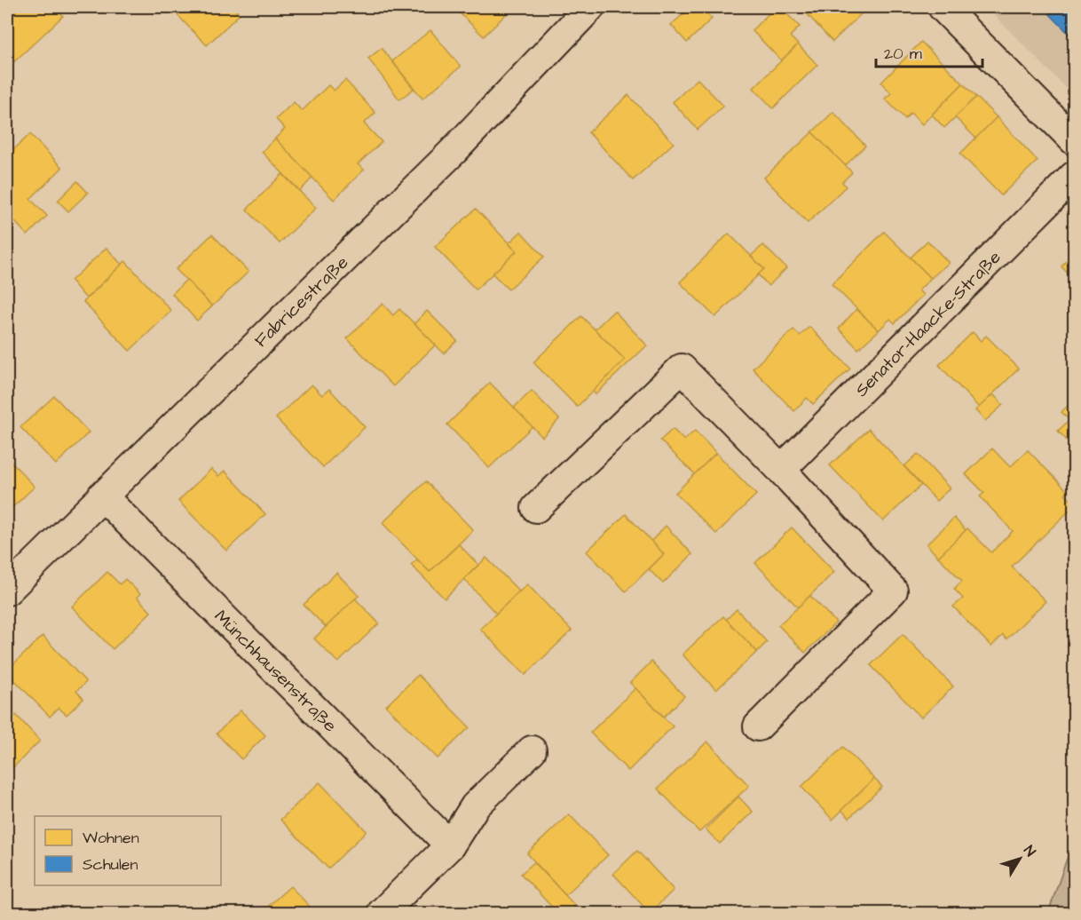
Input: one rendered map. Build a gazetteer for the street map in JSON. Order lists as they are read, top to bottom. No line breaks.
{"streets":{"street":["Fabricestraße","Senator-Haacke-Straße","Münchhausenstraße"]},"crossings":[["Fabricestraße","Münchhausenstraße"]],"legend":["Wohnen","Schulen"],"scale_bar":"20 m","north":"top right"}
